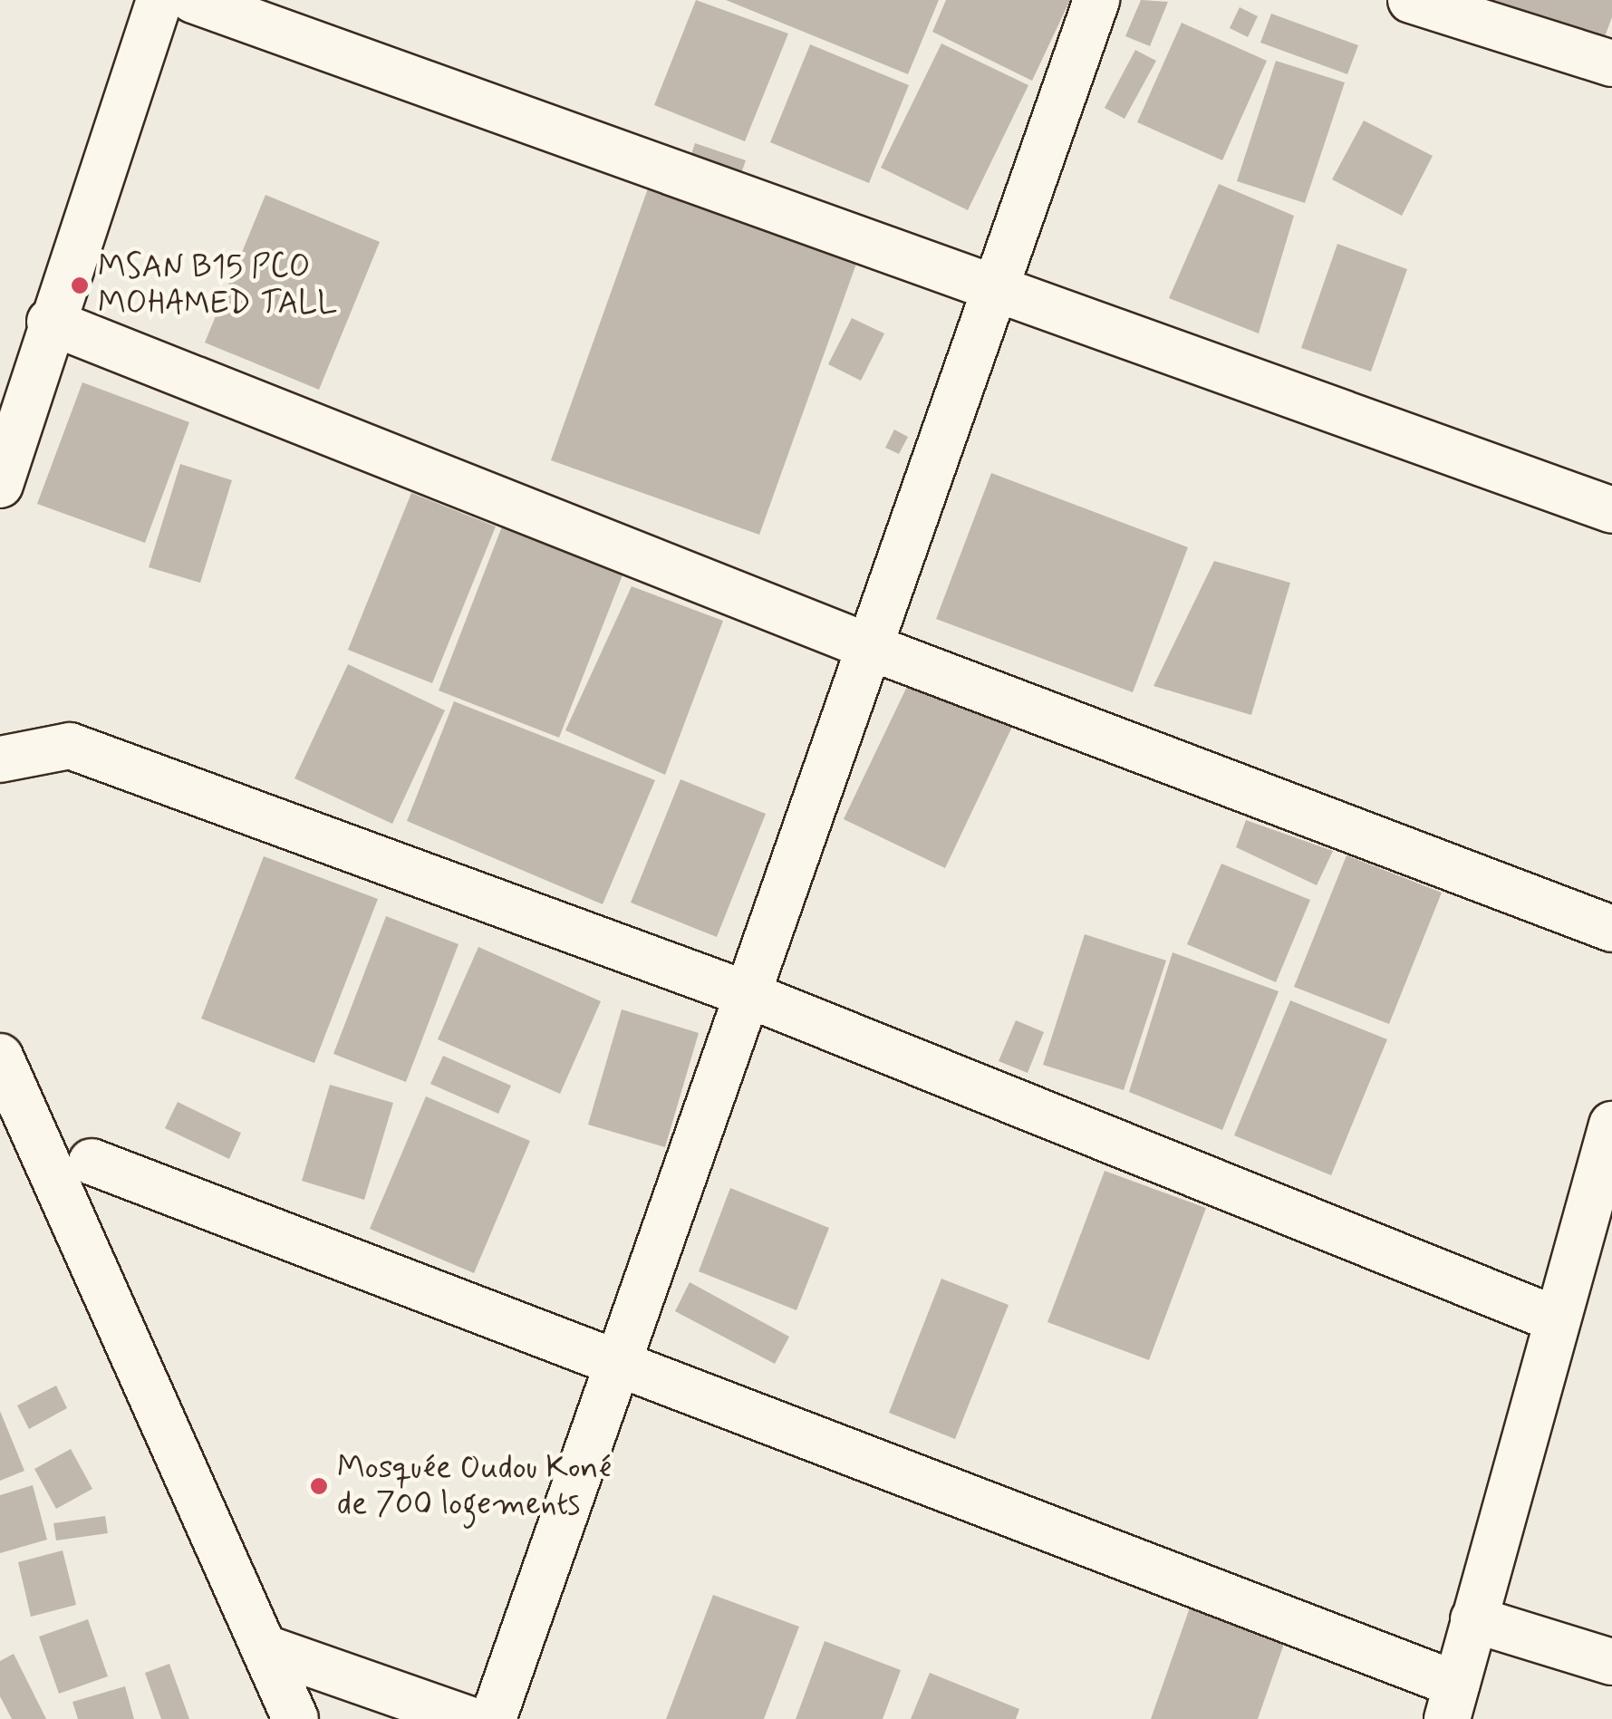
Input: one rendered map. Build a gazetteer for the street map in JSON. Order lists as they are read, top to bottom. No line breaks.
{"places":["MSAN B15 PCO MOHAMED TALL","Mosquée Oudou Koné de 700 logements"]}
